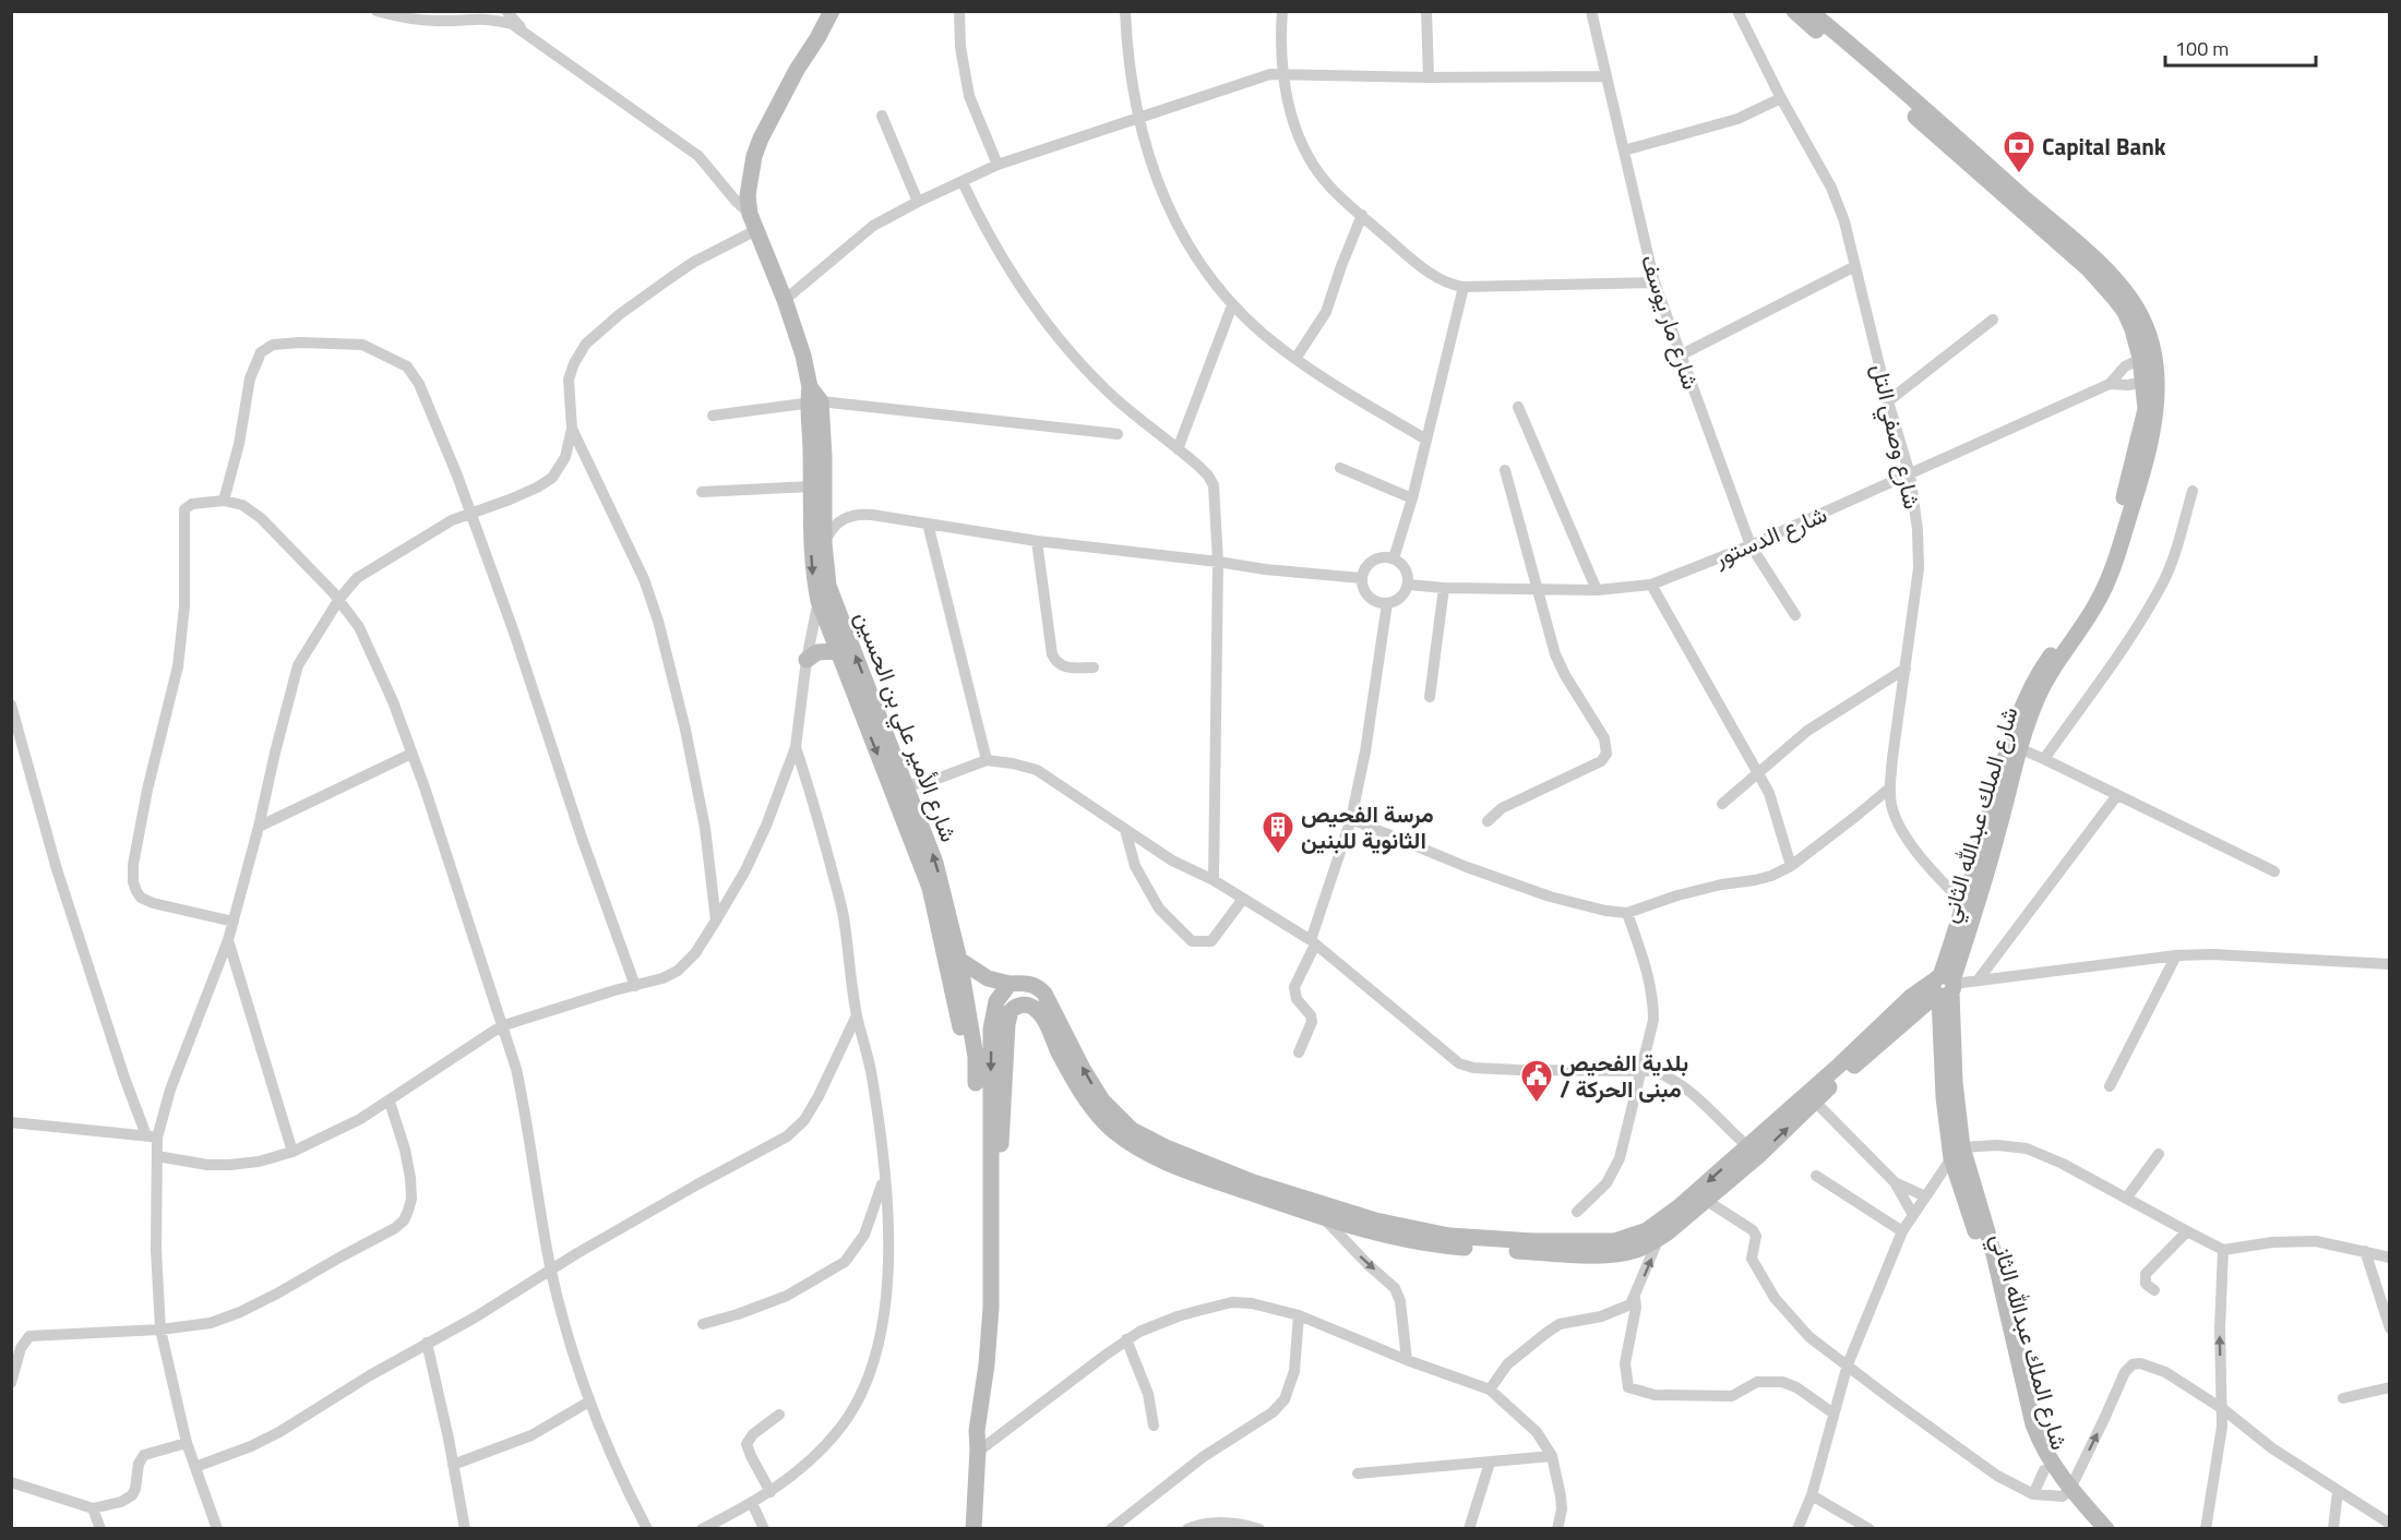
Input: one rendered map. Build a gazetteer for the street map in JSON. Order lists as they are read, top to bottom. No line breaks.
{"streets":{"street":["شارع مار يوسف","شارع وصفي التل","شارع الدستور","شارع الأمير علي بن الحسين","شارع الملك عبدالله الثاني"]},"crossings":[["شارع مار يوسف","شارع الدستور"],["شارع وصفي التل","شارع الدستور"],["شارع وصفي التل","شارع الملك عبدالله الثاني"],["شارع الدستور","شارع الملك عبدالله الثاني"]],"places":{"bank":["Capital Bank"],"building":["مرسة الفحيص الثانوية للبنين"],"public building":["بلدية الفحيص / مبنى الحركة"]},"scale_bar":"100 m"}
